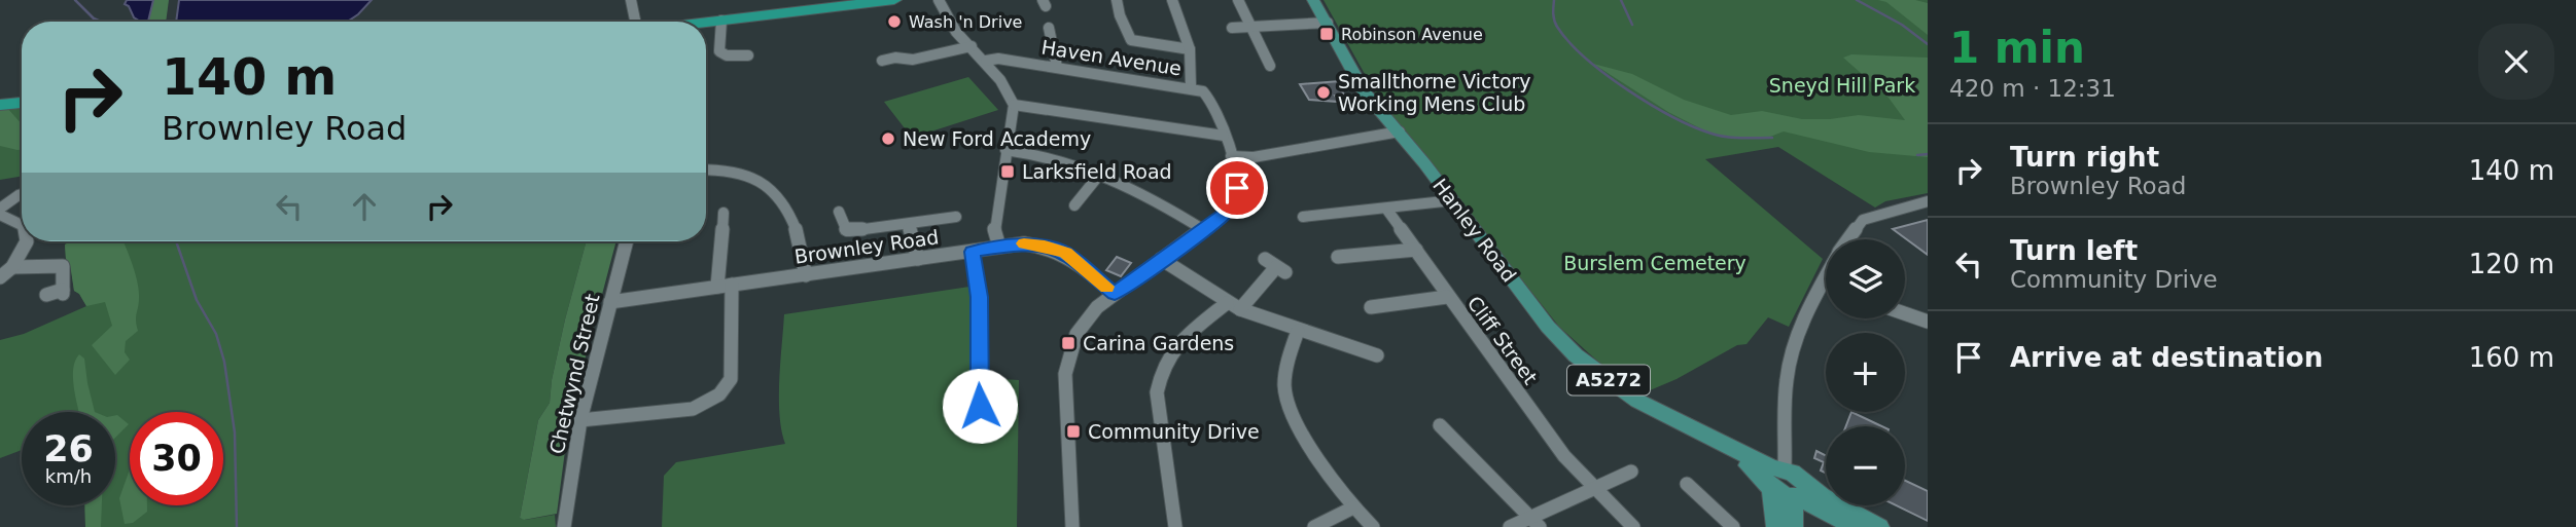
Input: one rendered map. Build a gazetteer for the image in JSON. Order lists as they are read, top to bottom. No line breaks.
{"streets":{"main road":["Hanley Road","A5272"],"street":["Haven Avenue","Brownley Road","Cliff Street","Chetwynd Street"]},"crossings":[["Hanley Road","A5272"],["Brownley Road","Chetwynd Street"]],"parks":["Sneyd Hill Park","Burslem Cemetery"],"places":{"other":["Wash 'n Drive","Smallthorne Victory Working Mens Club","New Ford Academy"],"transit":["Robinson Avenue","Larksfield Road","Carina Gardens","Community Drive"]},"page":{"heading":["1 min","420 m · 12:31"],"turn":["140 m","Brownley Road"],"list":[{"name":"Turn right","note":"Brownley Road","value":"140 m"},{"name":"Turn left","note":"Community Drive","value":"120 m"},{"name":"Arrive at destination","value":"160 m"}],"map_buttons":["+","−"],"speed":"26 km/h","limit":"30"}}
